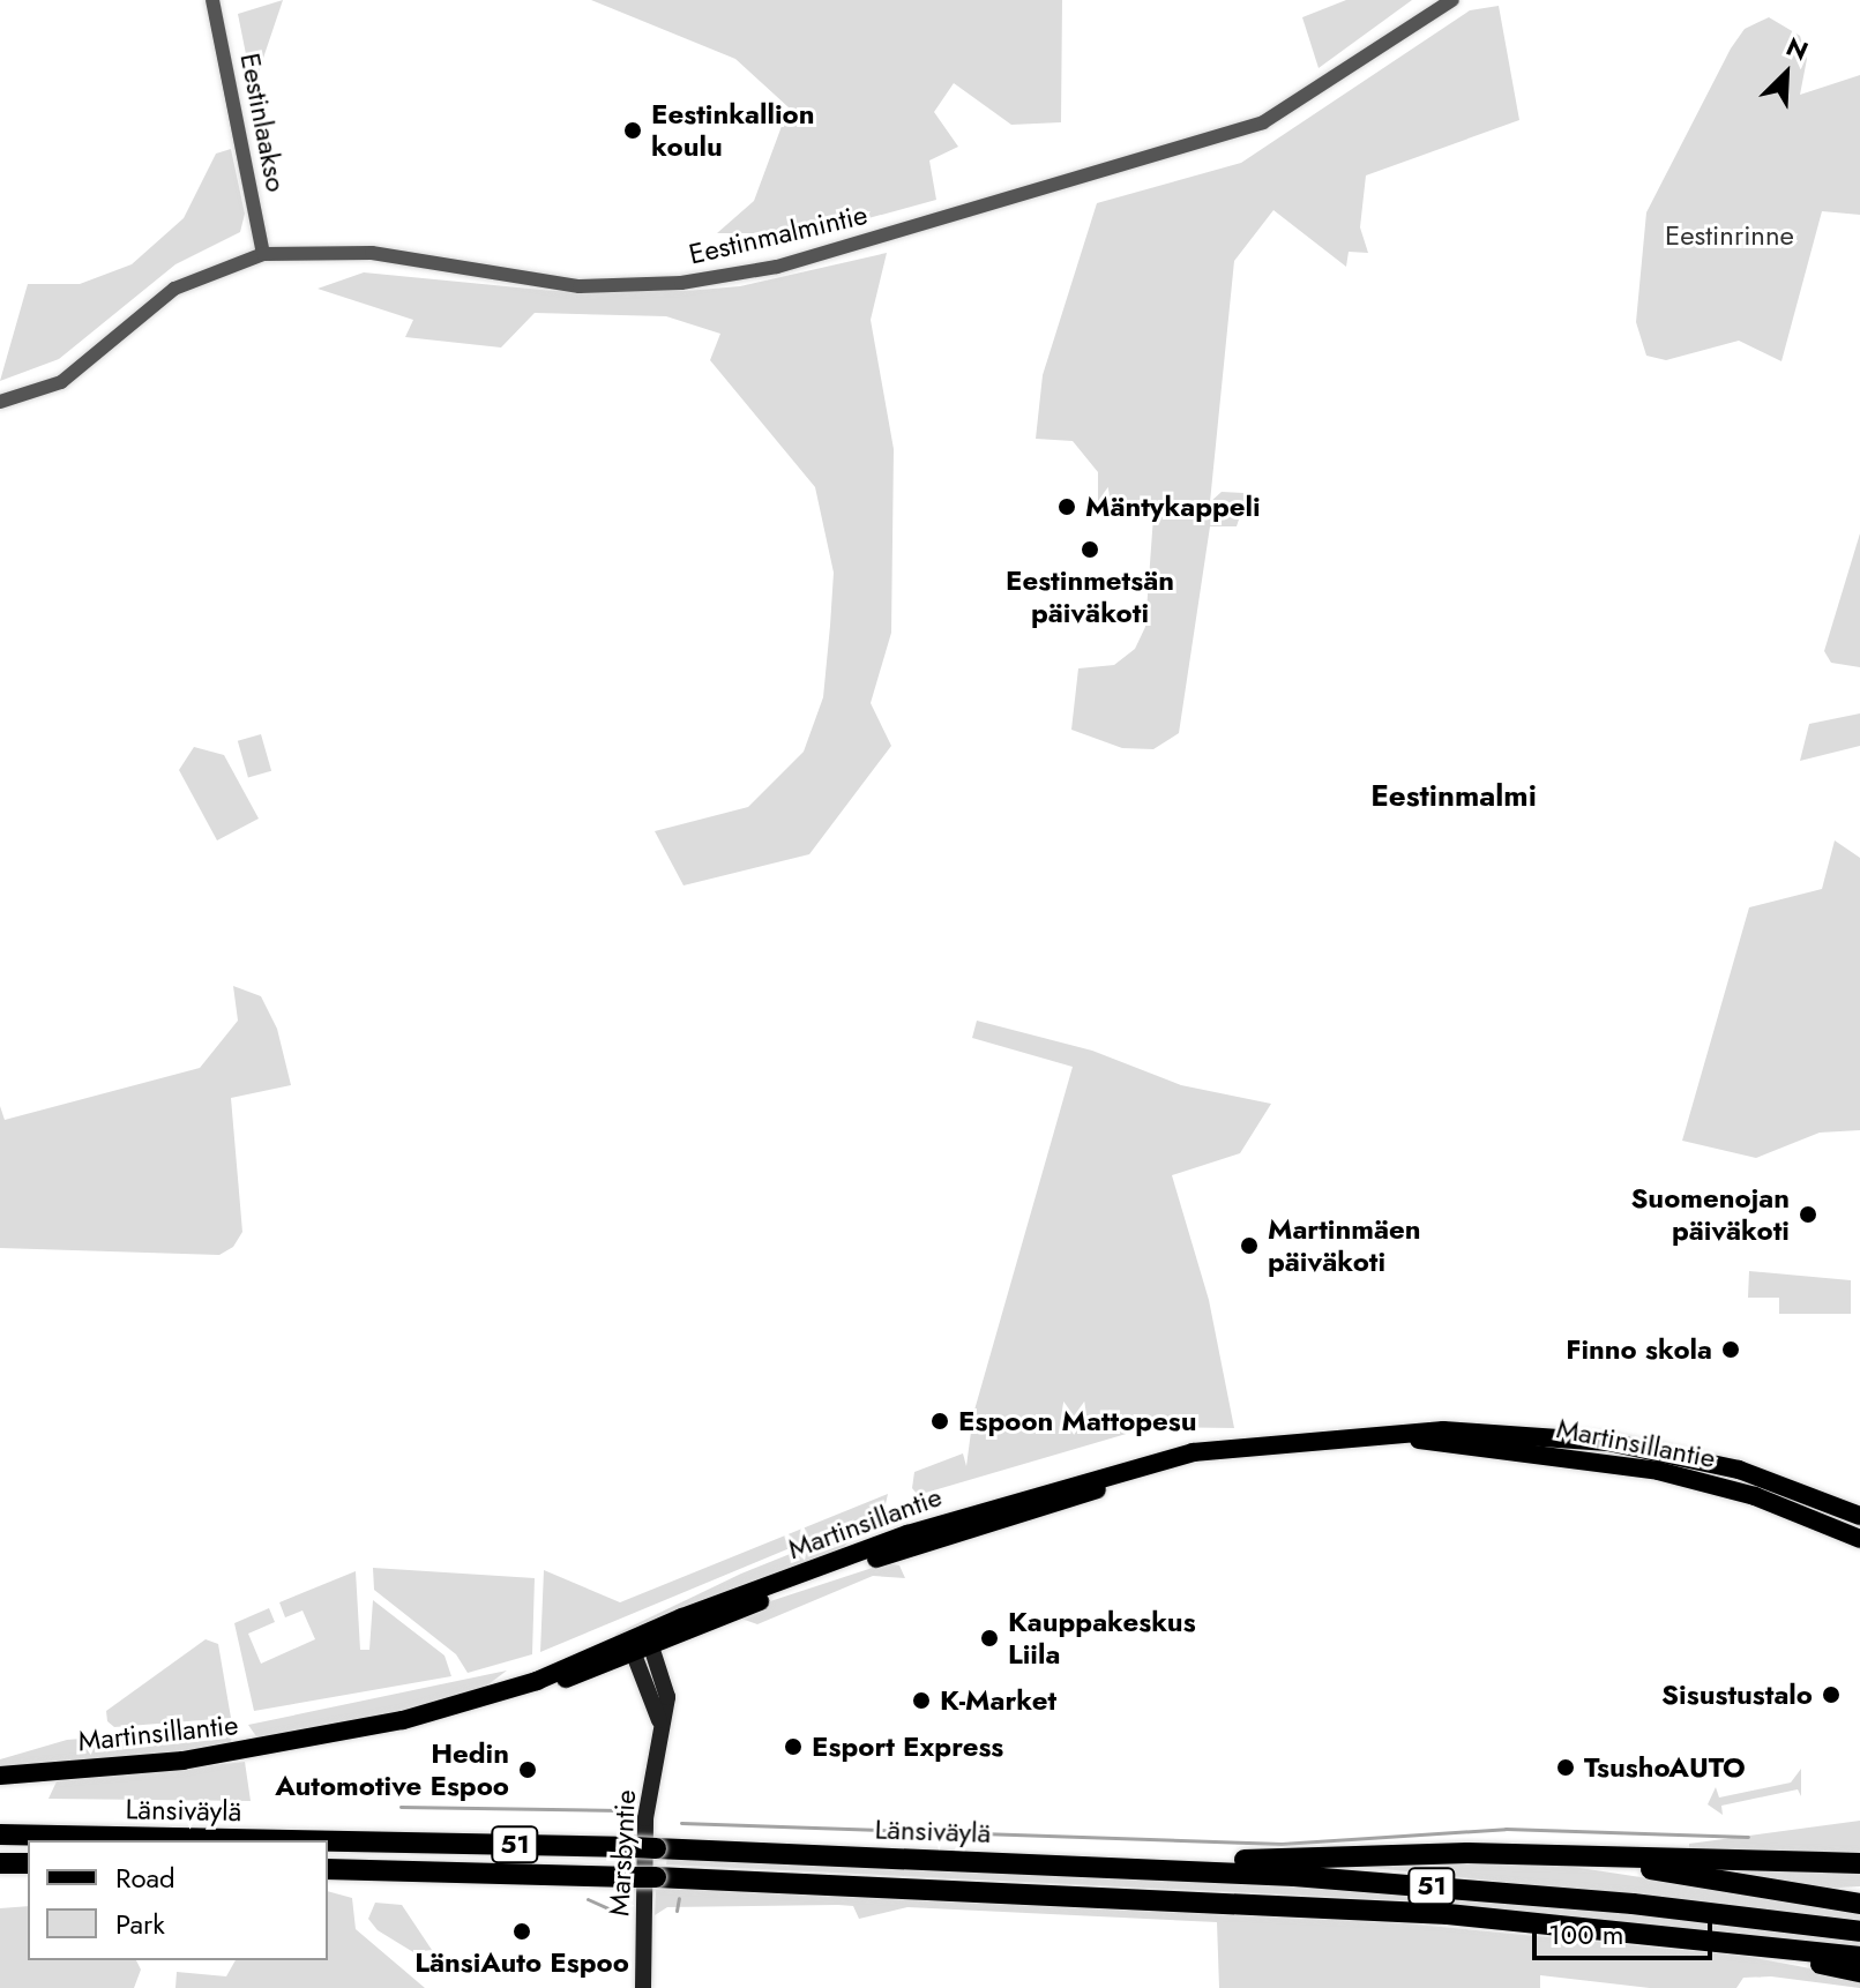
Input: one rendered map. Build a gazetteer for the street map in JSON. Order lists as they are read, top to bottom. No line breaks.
{"streets":{"highway":["Länsiväylä","51"],"main road":["Martinsillantie","Marsbyntie"],"street":["Eestinlaakso","Eestinmalmintie"]},"crossings":[["Eestinlaakso","Eestinmalmintie"],["Martinsillantie","Marsbyntie"]],"districts":["Eestinmalmi"],"parks":["Eestinrinne"],"places":["Eestinkallion koulu","Mäntykappeli","Eestinmetsän päiväkoti","Suomenojan päiväkoti","Martinmäen päiväkoti","Finno skola","Espoon Mattopesu","Kauppakeskus Liila","Sisustustalo","K-Market","Esport Express","TsushoAUTO","Hedin Automotive Espoo","LänsiAuto Espoo"],"legend":["Road","Park"],"scale_bar":"100 m","north":"top right"}
